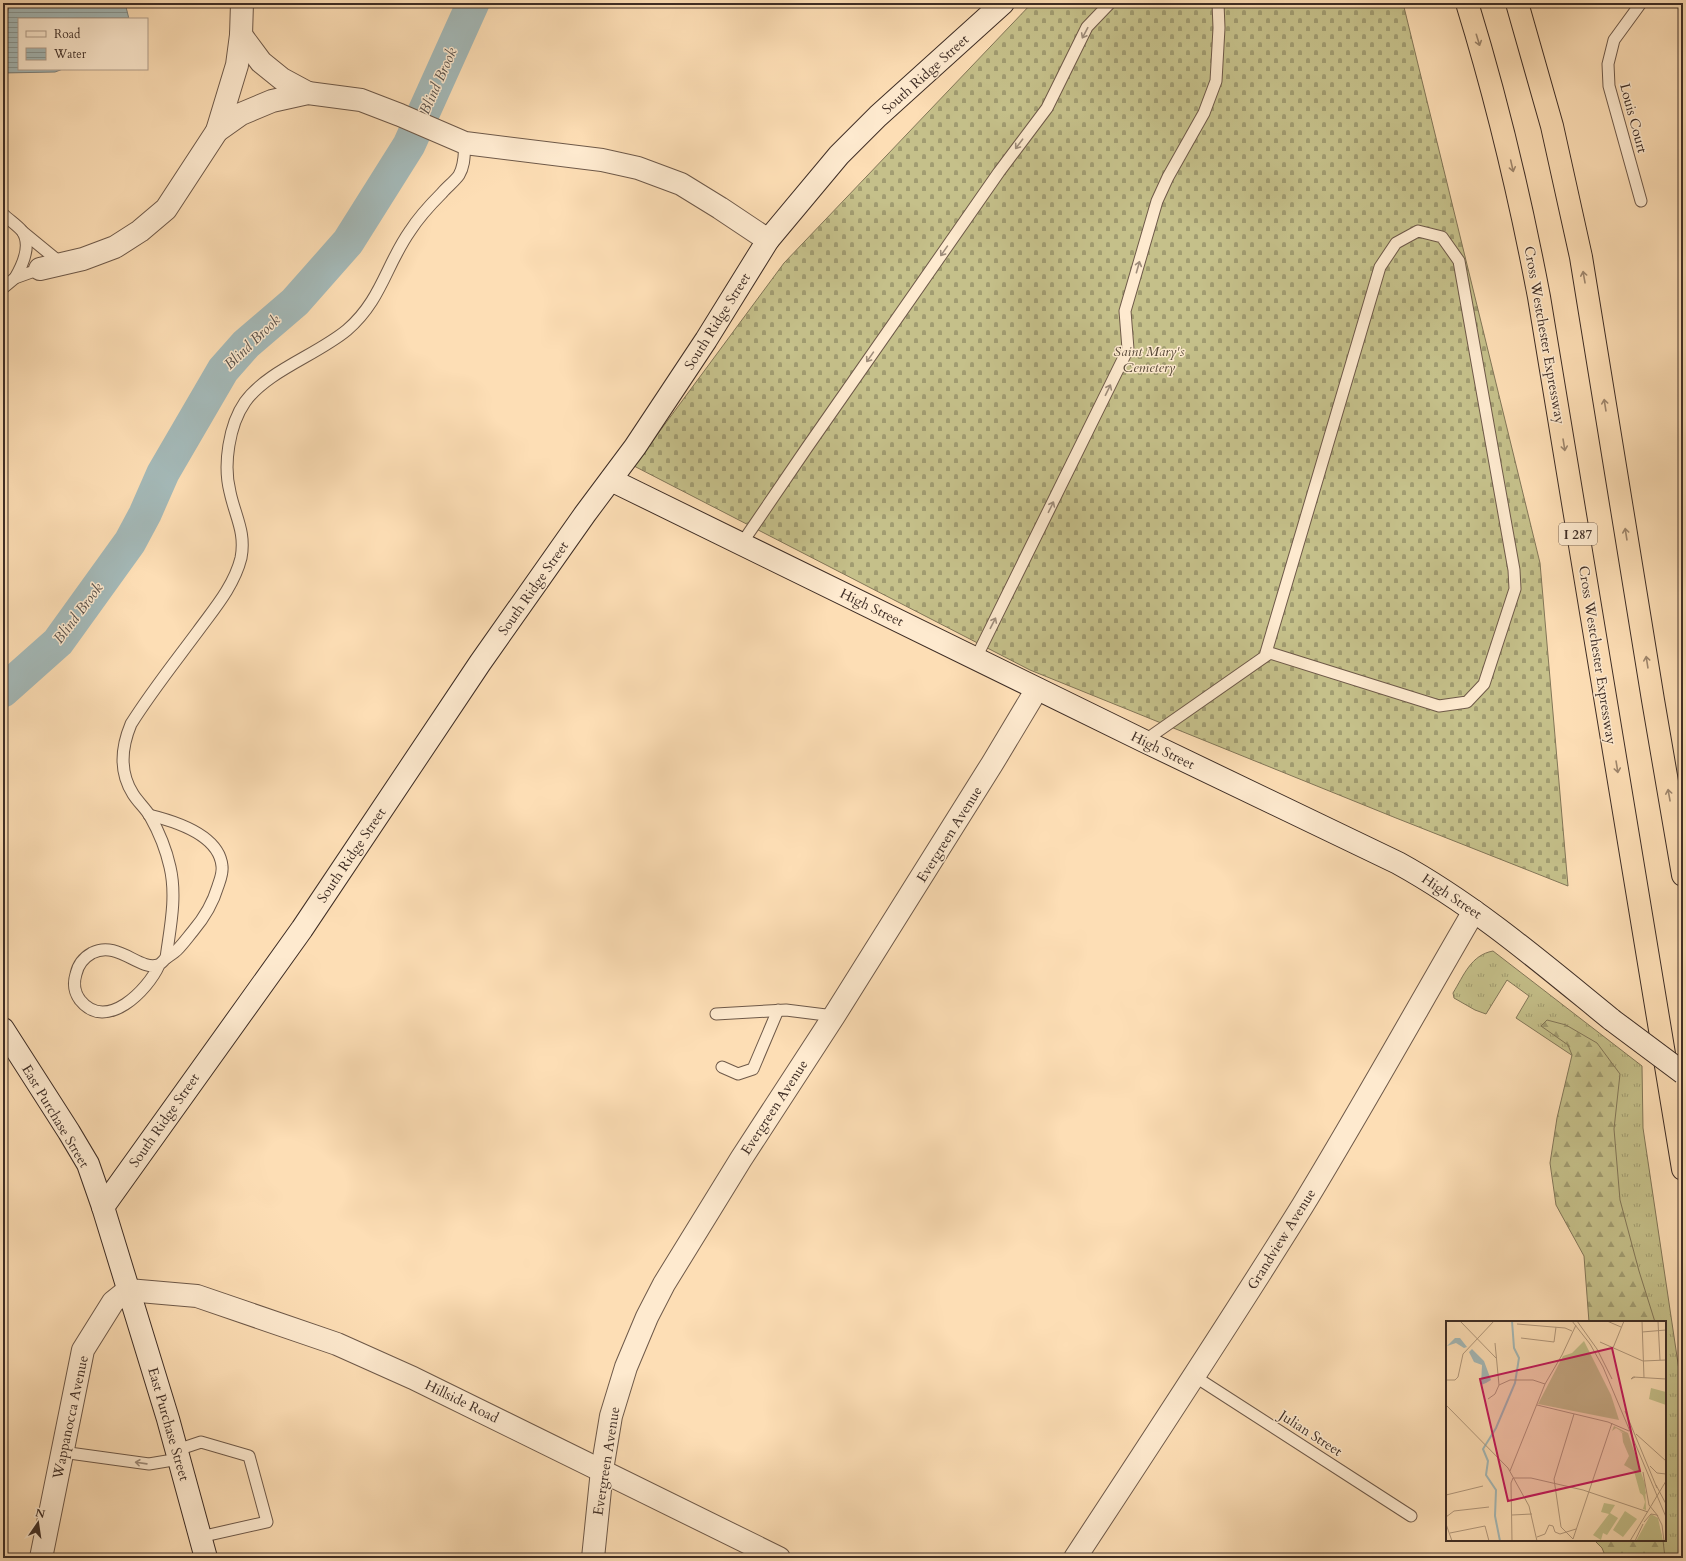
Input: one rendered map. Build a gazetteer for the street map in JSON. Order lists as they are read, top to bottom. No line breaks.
{"streets":{"highway":["Cross Westchester Expressway","I 287"],"street":["South Ridge Street","High Street","Evergreen Avenue","East Purchase Street","Grandview Avenue","Hillside Road","Wappanocca Avenue"],"lane":["Louis Court","Julian Street"]},"crossings":[["South Ridge Street","High Street"],["South Ridge Street","East Purchase Street"],["High Street","Evergreen Avenue"],["High Street","Grandview Avenue"],["Evergreen Avenue","Hillside Road"],["East Purchase Street","Hillside Road"],["East Purchase Street","Wappanocca Avenue"],["Grandview Avenue","Julian Street"],["Hillside Road","Wappanocca Avenue"]],"water":["Blind Brook"],"parks":["Saint Mary's Cemetery"],"legend":["Road","Water"],"north":"top"}
